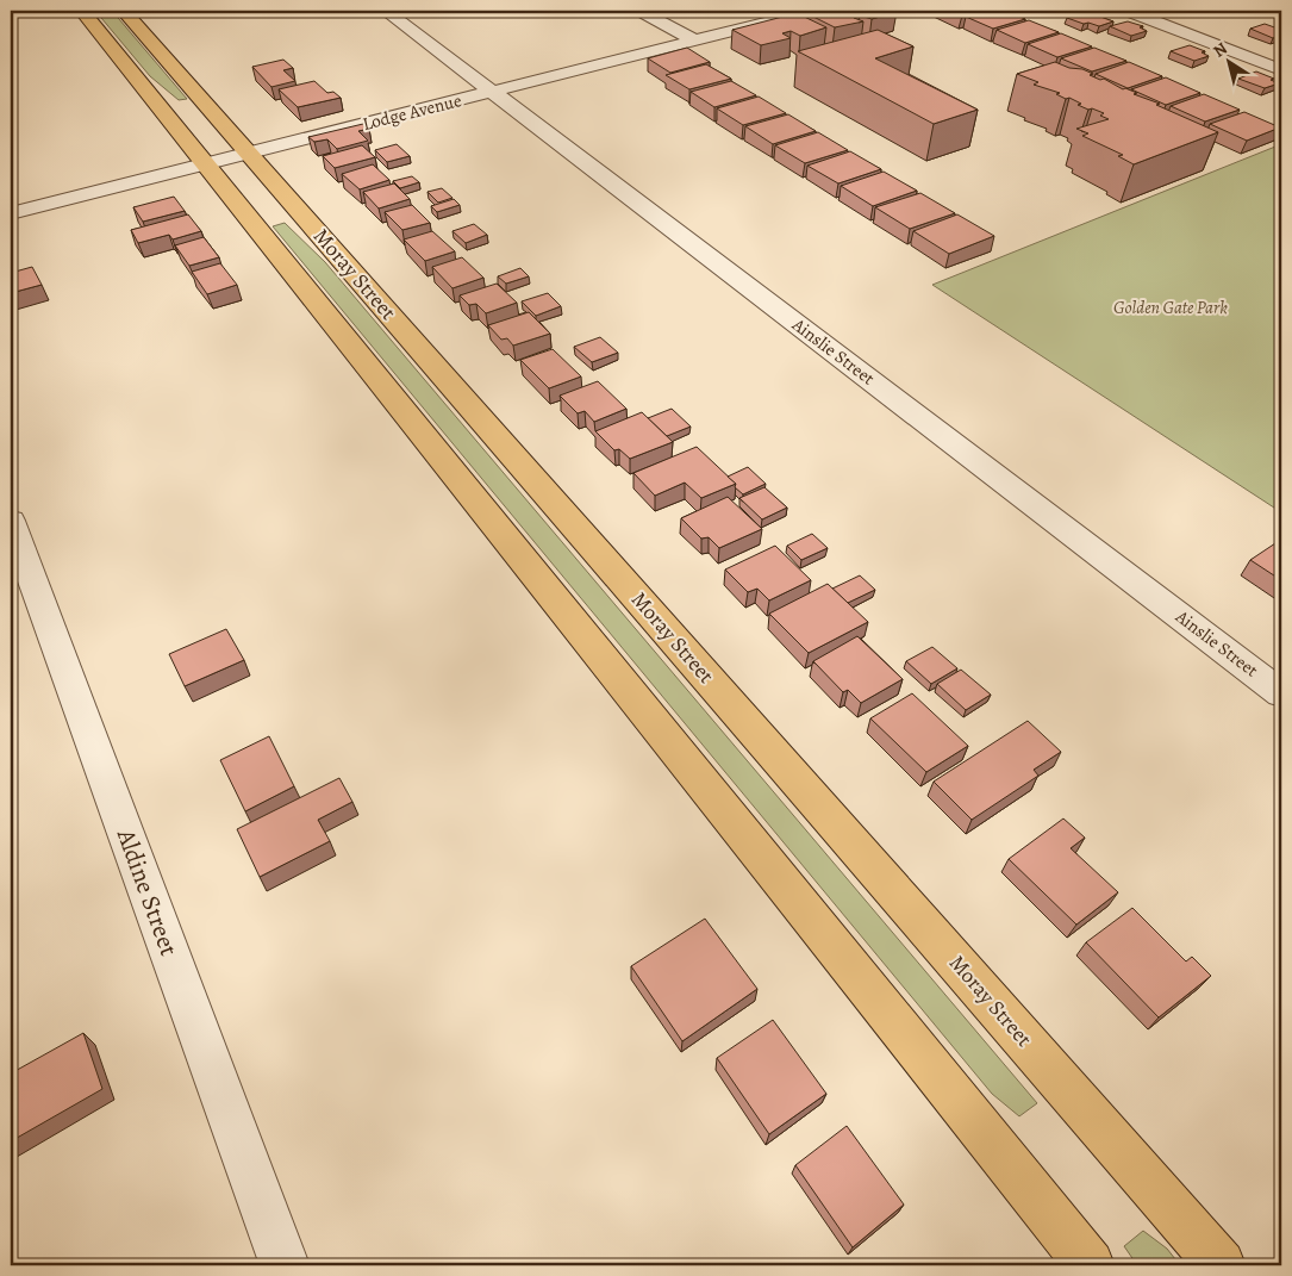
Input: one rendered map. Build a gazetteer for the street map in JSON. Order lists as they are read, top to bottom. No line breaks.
{"streets":{"main road":["Moray Street"],"street":["Lodge Avenue","Ainslie Street","Aldine Street"]},"crossings":[["Lodge Avenue","Moray Street"],["Lodge Avenue","Ainslie Street"]],"parks":["Golden Gate Park"],"north":"top left"}
